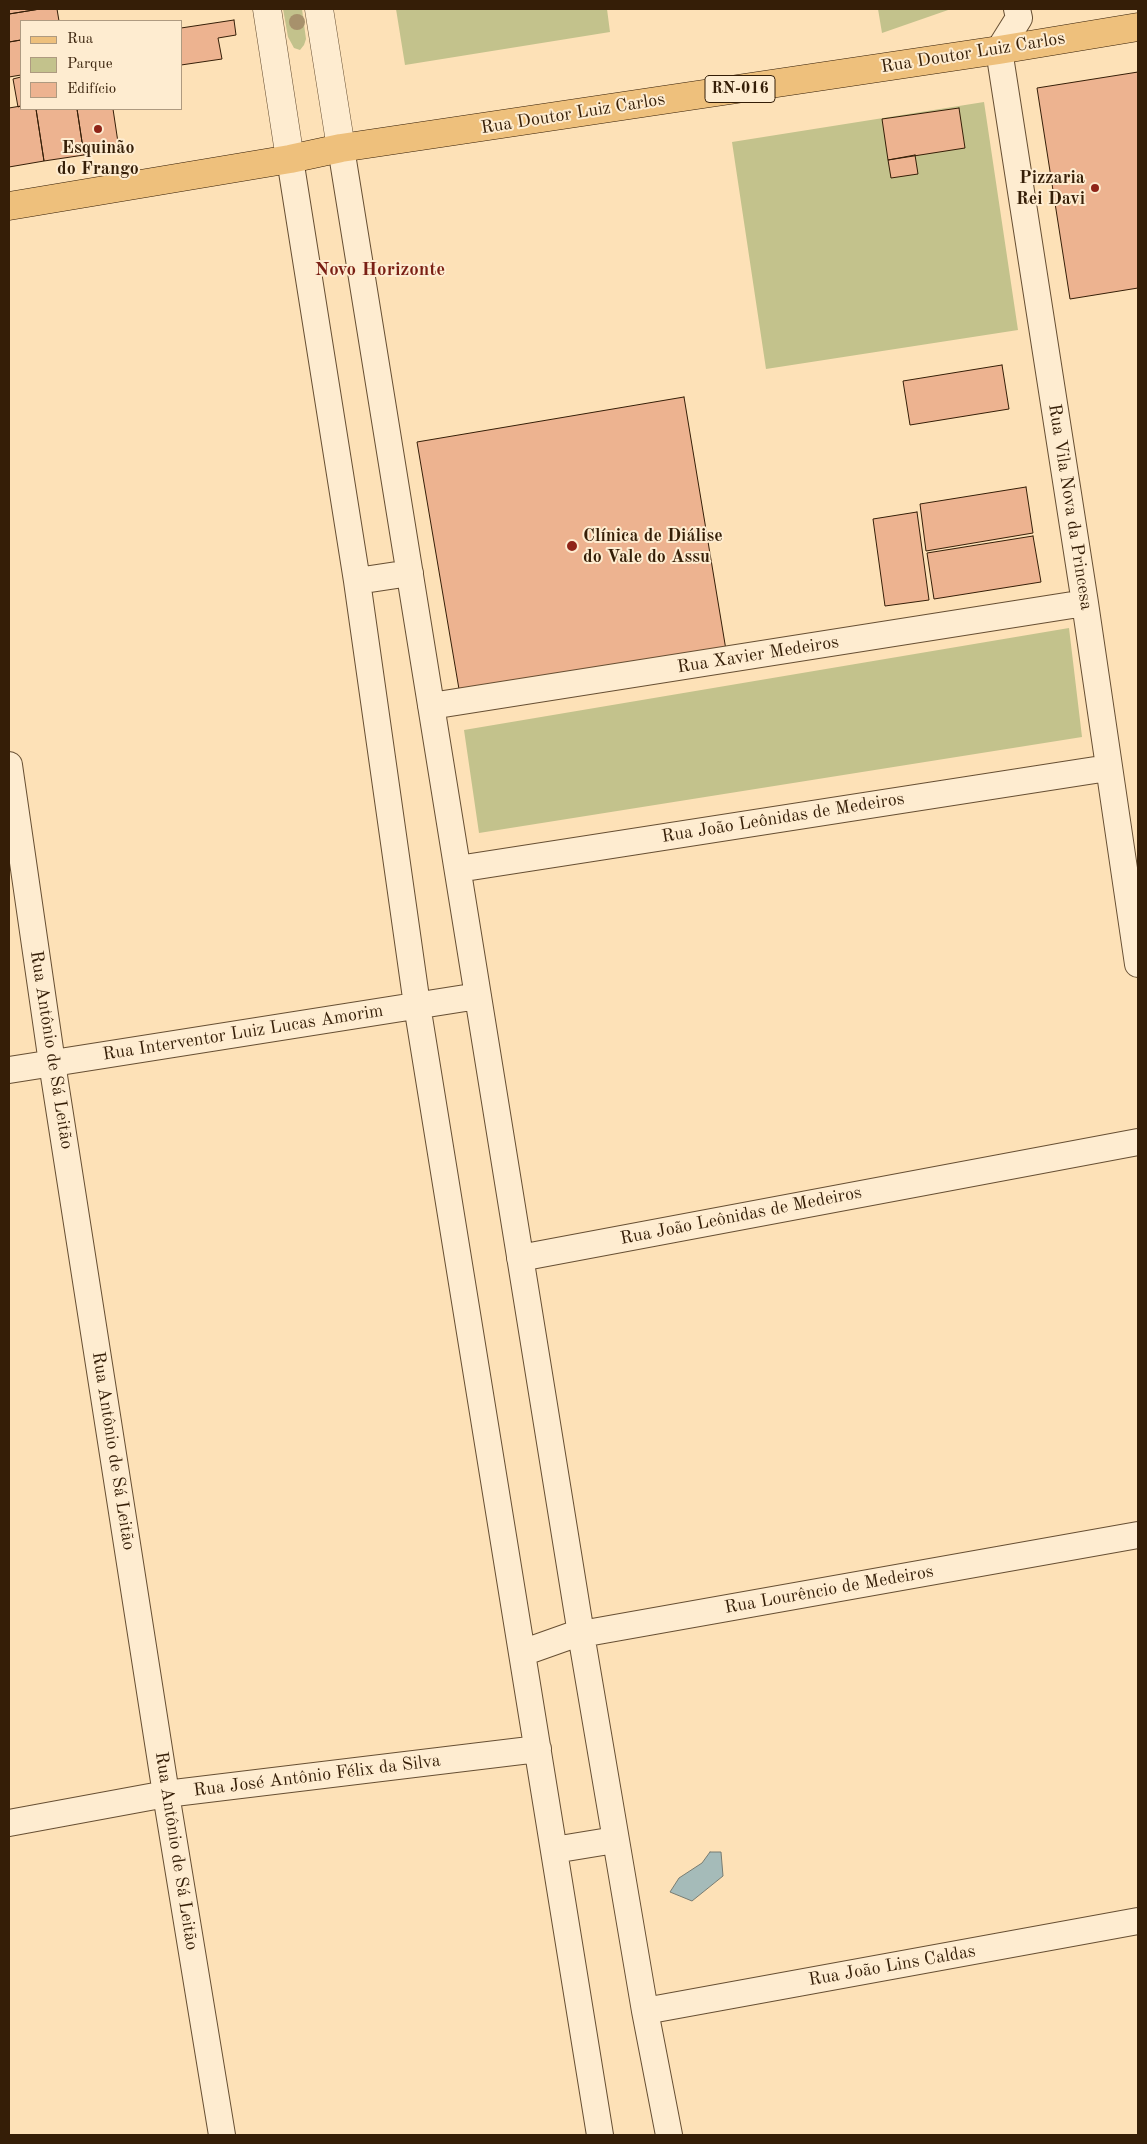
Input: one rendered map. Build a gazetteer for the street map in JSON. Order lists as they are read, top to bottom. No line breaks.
{"streets":{"main road":["Rua Doutor Luiz Carlos","RN-016"],"street":["Rua Vila Nova da Princesa","Rua Xavier Medeiros","Rua João Leônidas de Medeiros","Rua Interventor Luiz Lucas Amorim","Rua Antônio de Sá Leitão","Rua Lourêncio de Medeiros","Rua José Antônio Félix da Silva","Rua João Lins Caldas"]},"crossings":[["Rua Doutor Luiz Carlos","Rua Vila Nova da Princesa"],["Rua Vila Nova da Princesa","Rua Xavier Medeiros"],["Rua Vila Nova da Princesa","Rua João Leônidas de Medeiros"],["Rua Interventor Luiz Lucas Amorim","Rua Antônio de Sá Leitão"],["Rua Antônio de Sá Leitão","Rua José Antônio Félix da Silva"]],"districts":["Novo Horizonte"],"places":["Esquinão do Frango","Pizzaria Rei Davi","Clínica de Diálise do Vale do Assu"],"legend":["Rua","Parque","Edifício"]}
